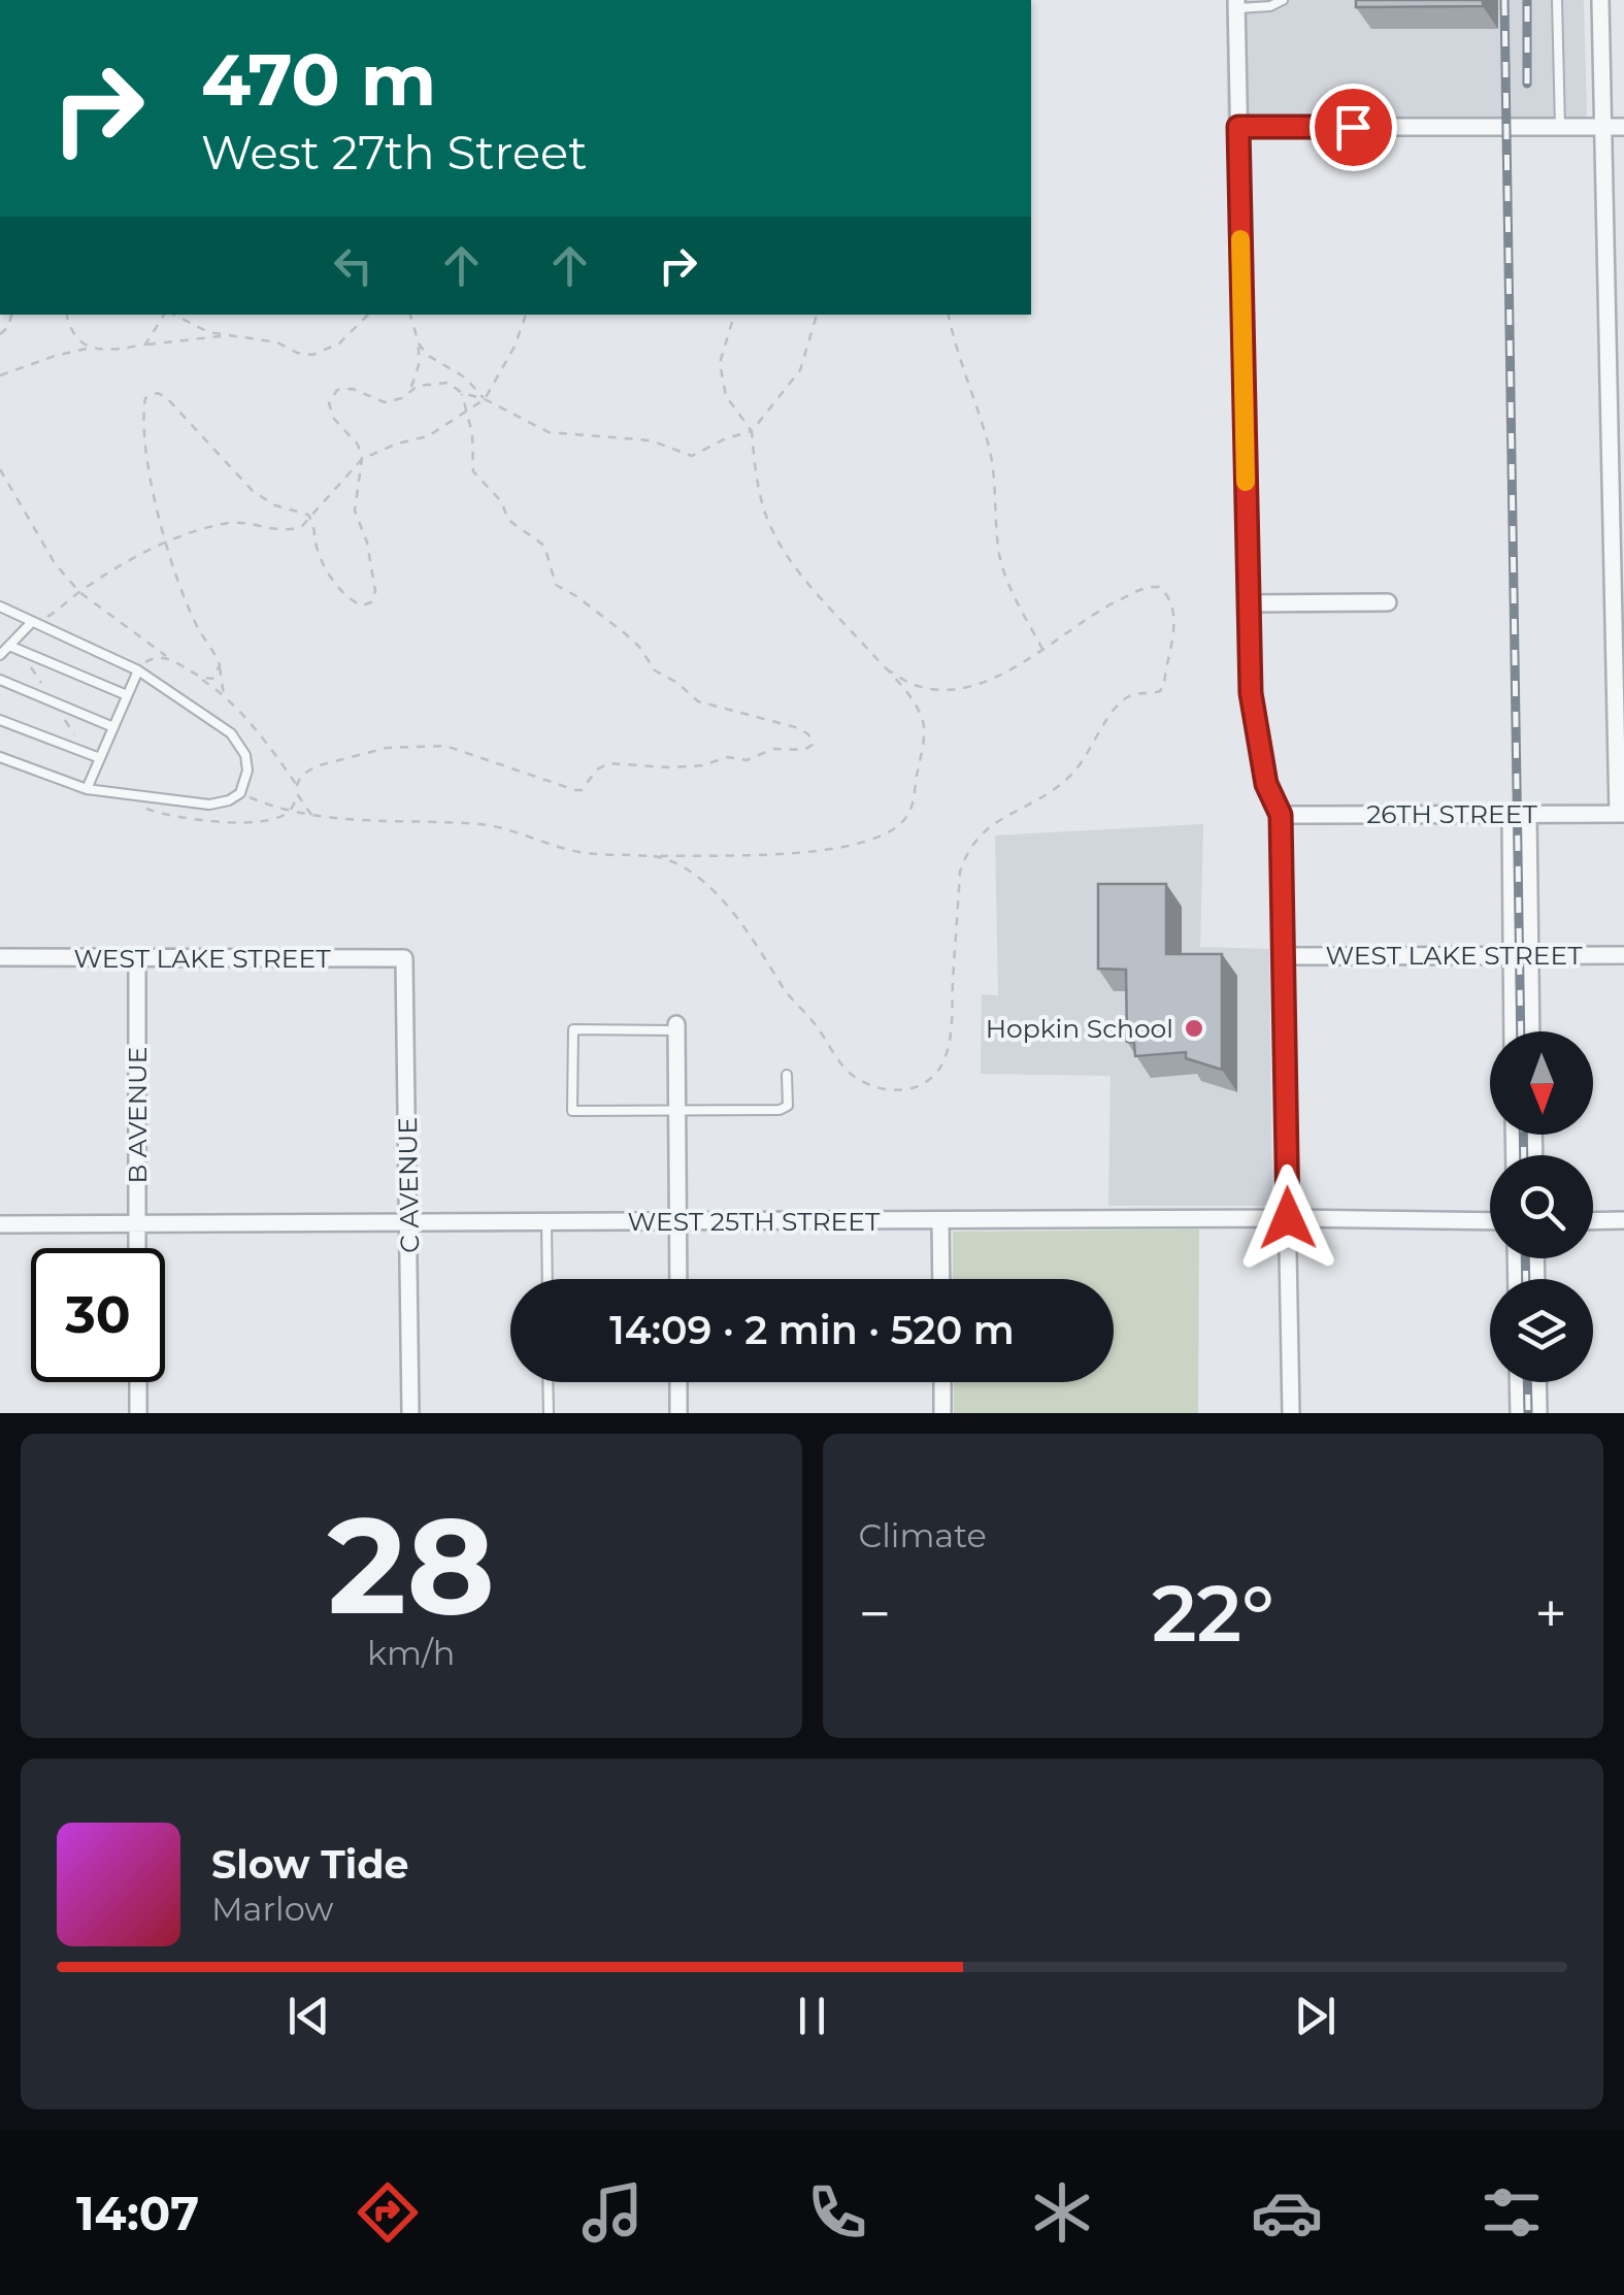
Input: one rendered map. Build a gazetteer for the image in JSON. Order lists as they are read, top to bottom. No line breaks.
{"streets":{"street":["26TH STREET","WEST LAKE STREET","B AVENUE","C AVENUE","WEST 25TH STREET"]},"crossings":[["WEST LAKE STREET","B AVENUE"],["WEST LAKE STREET","C AVENUE"],["B AVENUE","WEST 25TH STREET"],["C AVENUE","WEST 25TH STREET"]],"places":["Hopkin School"],"north":"bottom","page":{"turn":["470 m","West 27th Street"],"limit":"30","trip":"14:09 · 2 min · 520 m","tile":[["28","km/h"],"Climate"],"heat":["−","22°","+"],"song":["Slow Tide","Marlow"],"tabs":"14:07"}}
